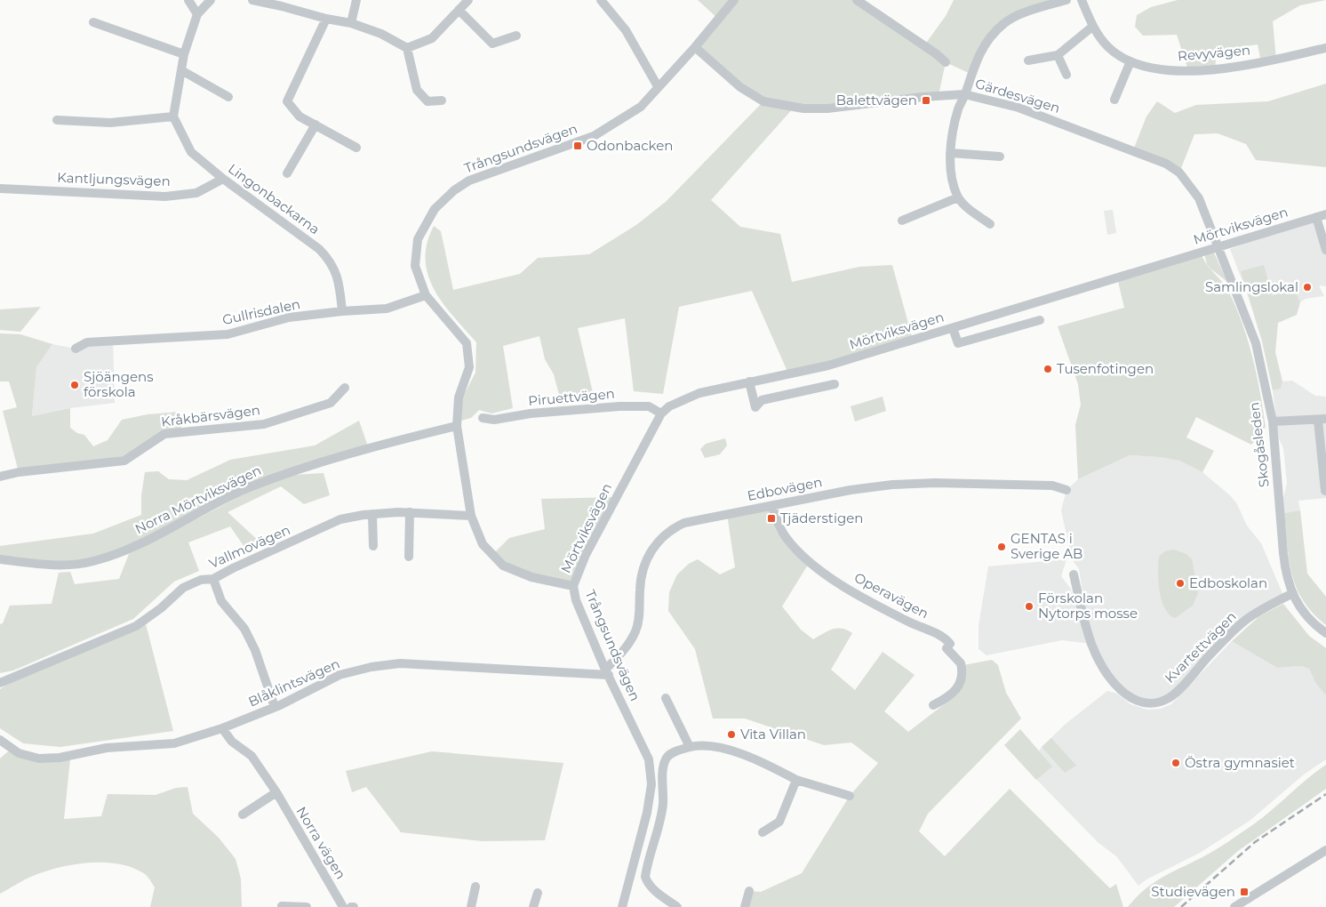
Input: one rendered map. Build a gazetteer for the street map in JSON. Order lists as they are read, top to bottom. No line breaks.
{"streets":{"street":["Revyvägen","Gärdesvägen","Trångsundsvägen","Kantljungsvägen","Lingonbackarna","Mörtviksvägen","Gullrisdalen","Piruettvägen","Kråkbärsvägen","Skogåsleden","Edbovägen","Norra Mörtviksvägen","Vallmovägen","Operavägen","Kvartettvägen","Blåklintsvägen","Norra vägen"]},"crossings":[["Gärdesvägen","Trångsundsvägen"],["Gärdesvägen","Mörtviksvägen"],["Gärdesvägen","Skogåsleden"],["Trångsundsvägen","Mörtviksvägen"],["Trångsundsvägen","Gullrisdalen"],["Trångsundsvägen","Edbovägen"],["Trångsundsvägen","Norra Mörtviksvägen"],["Trångsundsvägen","Vallmovägen"],["Trångsundsvägen","Blåklintsvägen"],["Kantljungsvägen","Lingonbackarna"],["Lingonbackarna","Gullrisdalen"],["Mörtviksvägen","Piruettvägen"],["Mörtviksvägen","Skogåsleden"],["Skogåsleden","Kvartettvägen"],["Edbovägen","Operavägen"],["Edbovägen","Blåklintsvägen"],["Blåklintsvägen","Norra vägen"]],"places":{"transit":["Balettvägen","Odonbacken","Tjäderstigen","Studievägen"],"other":["Samlingslokal","Tusenfotingen","Sjöängens förskola","GENTAS i Sverige AB","Edboskolan","Förskolan Nytorps mosse","Vita Villan","Östra gymnasiet"]}}
